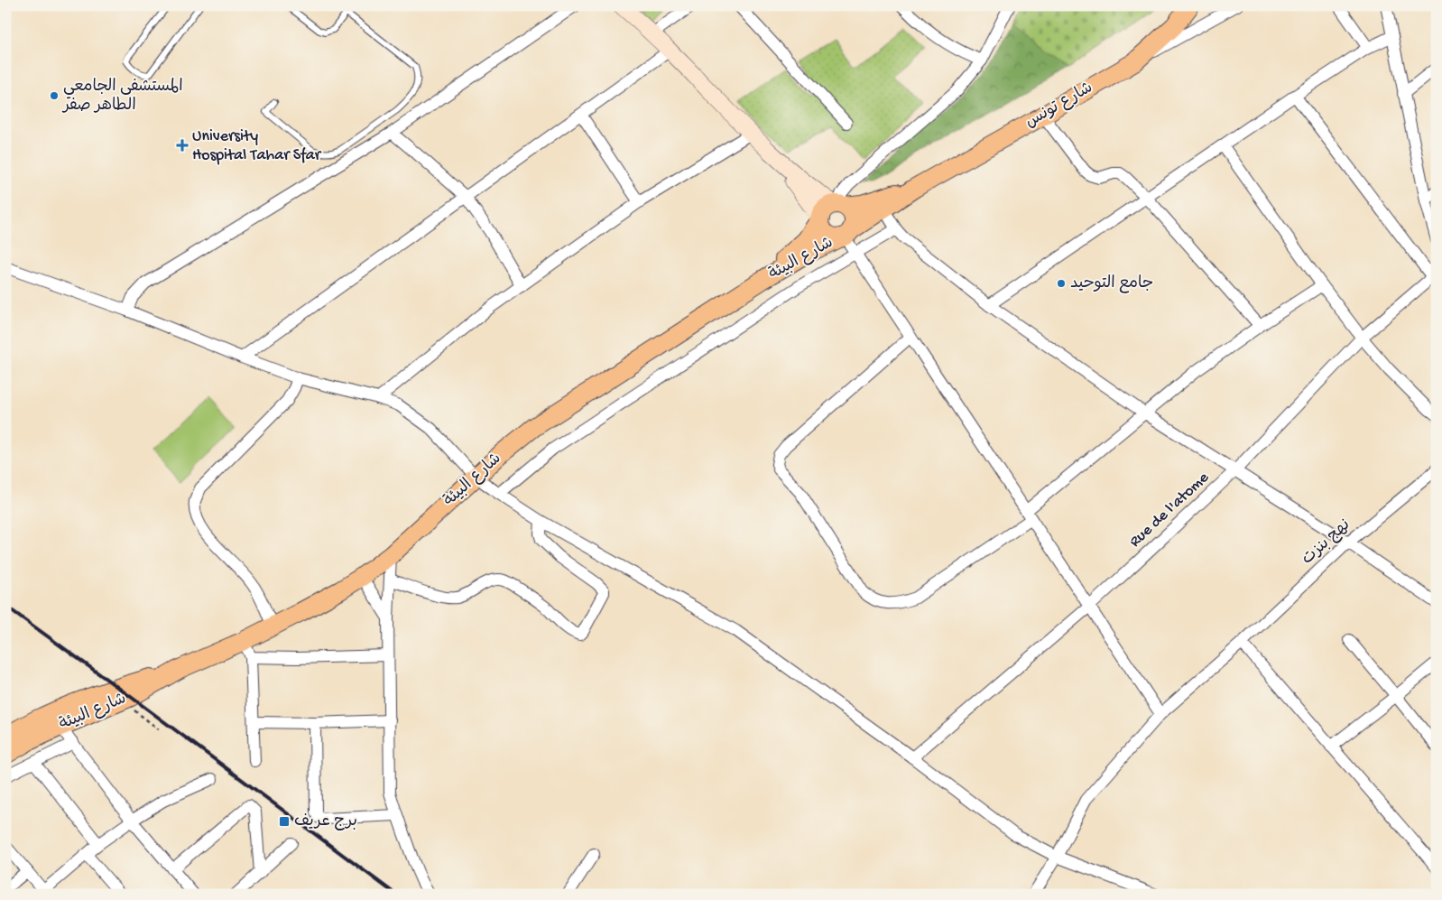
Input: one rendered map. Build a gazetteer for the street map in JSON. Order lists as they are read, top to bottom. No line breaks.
{"streets":{"main road":["شارع تونس","شارع البيئة"],"street":["Rue de l'atome","نهج بنزت"]},"crossings":[["شارع تونس","شارع البيئة"]],"places":{"other":["المستشفى الجامعي الطاهر صفر","جامع التوحيد"],"health":["University Hospital Tahar Sfar"],"transit":["برج عريف"]}}
